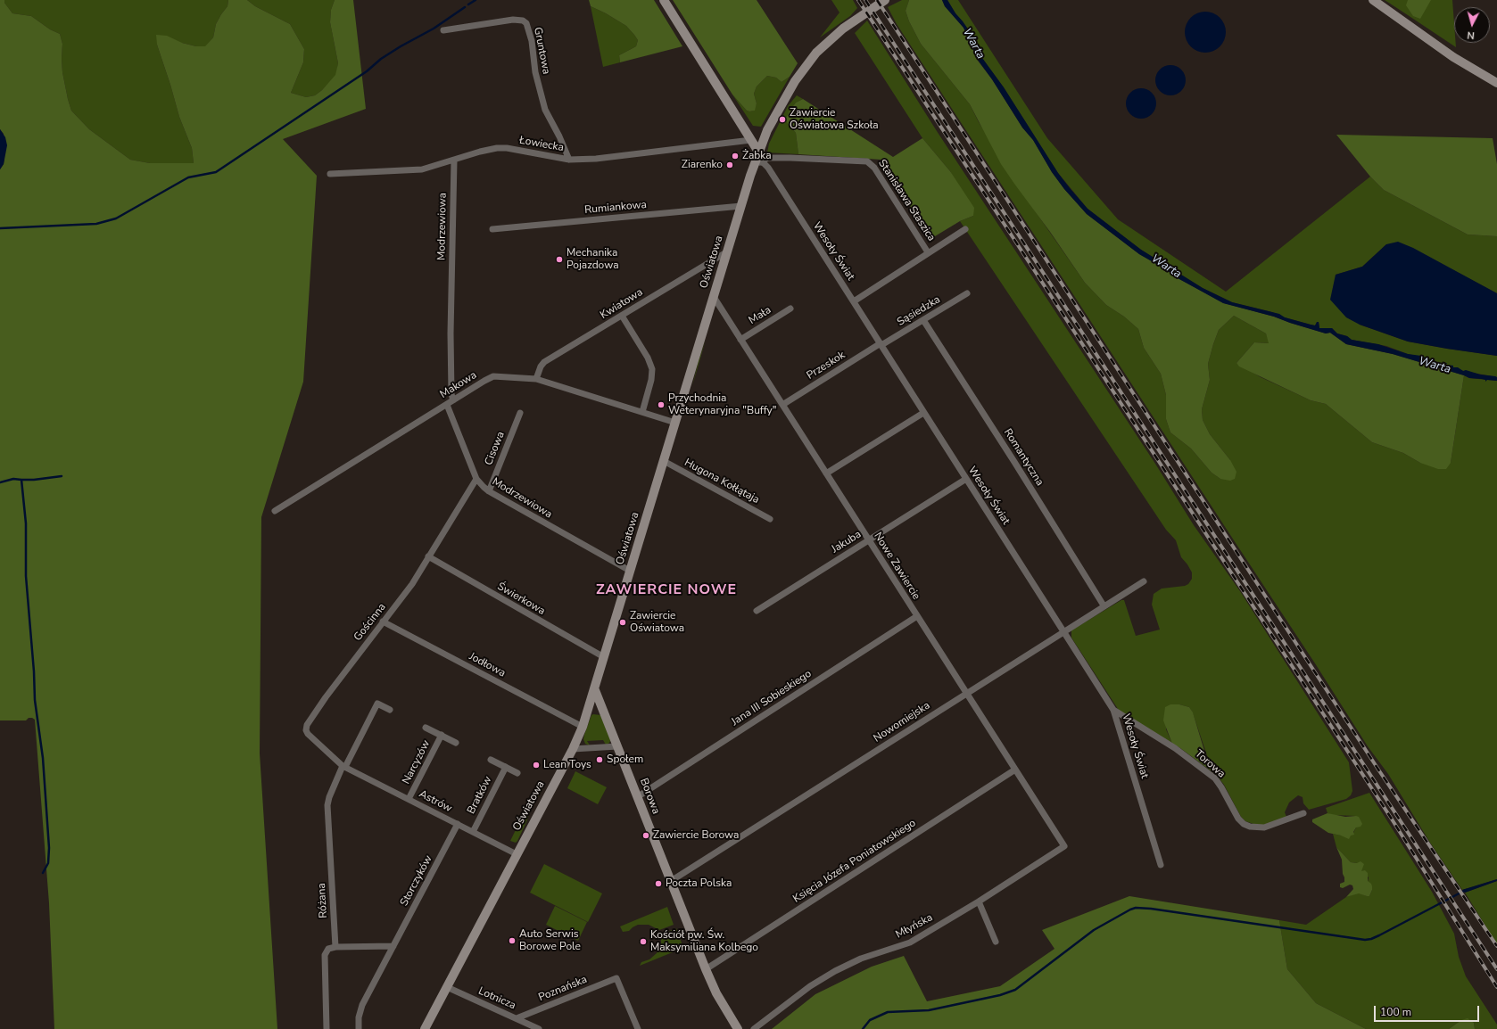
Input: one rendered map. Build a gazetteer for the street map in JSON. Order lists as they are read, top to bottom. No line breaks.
{"streets":{"street":["Gruntowa","Łowiecka","Stanisława Staszica","Rumiankowa","Modrzewiowa","Wesoły Świat","Oświatowa","Kwiatowa","Sąsiedzka","Mała","Przeskok","Makowa","Cisowa","Romantyczna","Hugona Kołłątaja","Jakuba","Nowe Zawiercie","Świerkowa","Gościnna","Jodłowa","Jana III Sobieskiego","Nowomiejska","Narcyzów","Torowa","Bratków","Borowa","Astrów","Księcia Józefa Poniatowskiego","Storczyków","Różana","Młyńska","Poznańska","Lotnicza"]},"crossings":[["Gruntowa","Łowiecka"],["Łowiecka","Modrzewiowa"],["Stanisława Staszica","Wesoły Świat"],["Stanisława Staszica","Oświatowa"],["Rumiankowa","Oświatowa"],["Modrzewiowa","Oświatowa"],["Modrzewiowa","Makowa"],["Modrzewiowa","Cisowa"],["Modrzewiowa","Gościnna"],["Wesoły Świat","Oświatowa"],["Wesoły Świat","Sąsiedzka"],["Wesoły Świat","Przeskok"],["Wesoły Świat","Jakuba"],["Wesoły Świat","Nowomiejska"],["Wesoły Świat","Torowa"],["Oświatowa","Kwiatowa"],["Oświatowa","Makowa"],["Oświatowa","Hugona Kołłątaja"],["Oświatowa","Nowe Zawiercie"],["Oświatowa","Świerkowa"],["Oświatowa","Jodłowa"],["Oświatowa","Borowa"],["Oświatowa","Astrów"],["Oświatowa","Lotnicza"],["Kwiatowa","Makowa"],["Sąsiedzka","Przeskok"],["Sąsiedzka","Romantyczna"],["Mała","Nowe Zawiercie"],["Przeskok","Nowe Zawiercie"],["Romantyczna","Nowomiejska"],["Jakuba","Nowe Zawiercie"],["Nowe Zawiercie","Jana III Sobieskiego"],["Nowe Zawiercie","Nowomiejska"],["Nowe Zawiercie","Księcia Józefa Poniatowskiego"],["Nowe Zawiercie","Młyńska"],["Świerkowa","Gościnna"],["Gościnna","Jodłowa"],["Gościnna","Astrów"],["Gościnna","Różana"],["Jana III Sobieskiego","Borowa"],["Nowomiejska","Borowa"],["Narcyzów","Astrów"],["Bratków","Astrów"],["Borowa","Księcia Józefa Poniatowskiego"],["Astrów","Storczyków"],["Astrów","Różana"],["Poznańska","Lotnicza"]],"districts":["ZAWIERCIE NOWE"],"water":["Warta"],"places":["Zawiercie Oświatowa Szkoła","Żabka","Ziarenko","Mechanika Pojazdowa","Przychodnia Weterynaryjna \"Buffy\"","Zawiercie Oświatowa","Społem","Lean Toys","Zawiercie Borowa","Poczta Polska","Auto Serwis Borowe Pole","Kościół pw. Św. Maksymiliana Kolbego"],"scale_bar":"100 m","north":"bottom"}
